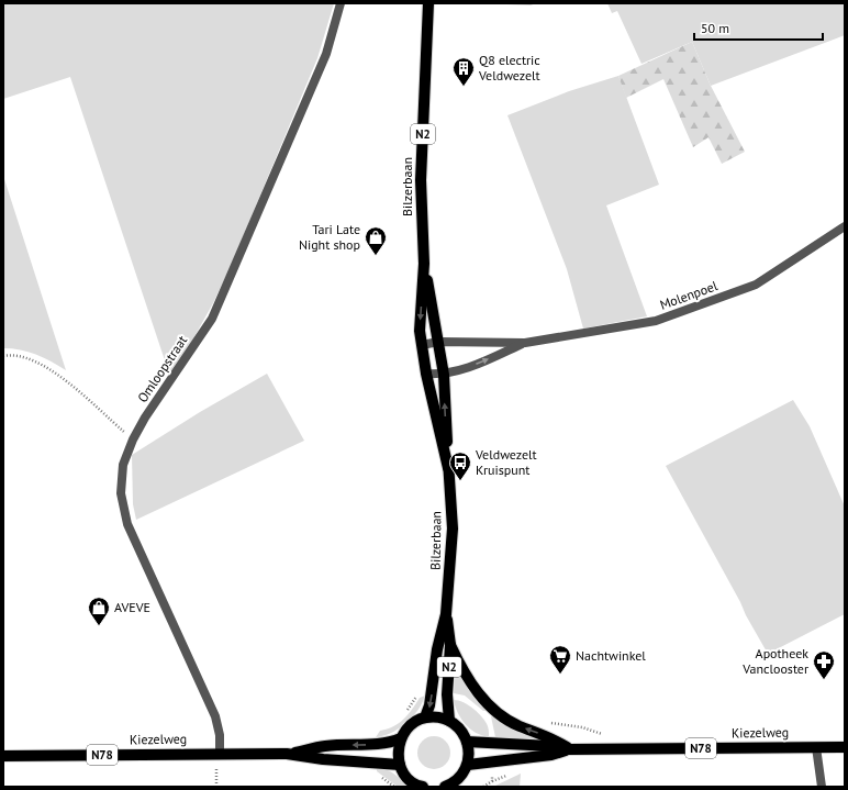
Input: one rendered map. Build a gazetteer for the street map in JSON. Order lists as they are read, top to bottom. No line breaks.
{"streets":{"main road":["N2","Bilzerbaan","Kiezelweg","N78"],"street":["Molenpoel","Omloopstraat"]},"crossings":[["Bilzerbaan","Molenpoel"],["Omloopstraat","Kiezelweg"]],"places":{"building":["Q8 electric Veldwezelt"],"shop":["Tari Late Night shop","AVEVE"],"bus stop":["Veldwezelt Kruispunt"],"supermarket":["Nachtwinkel"],"pharmacy":["Apotheek Vanclooster"]},"scale_bar":"50 m"}
